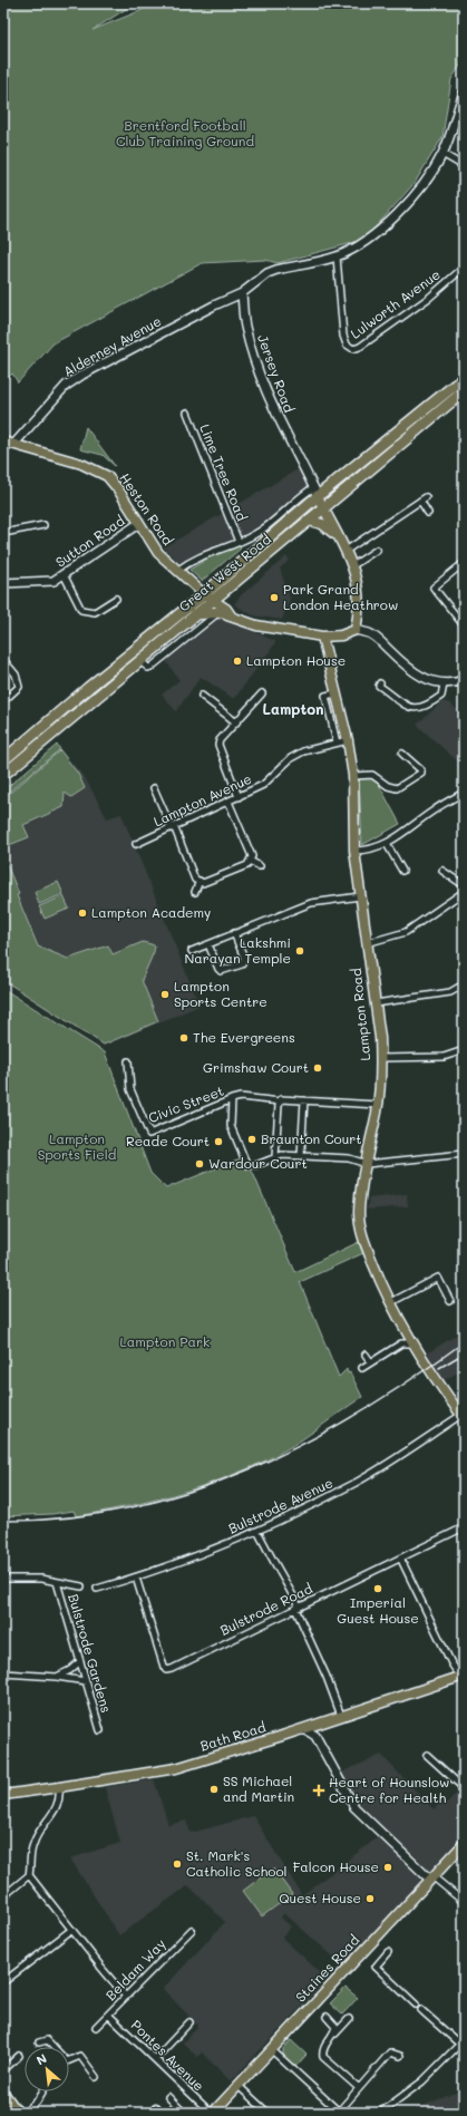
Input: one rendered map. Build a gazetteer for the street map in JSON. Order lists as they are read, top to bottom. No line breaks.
{"streets":{"highway":["Great West Road"],"main road":["Jersey Road","Heston Road","Lampton Road","Bath Road","Staines Road"],"street":["Lulworth Avenue","Alderney Avenue","Lime Tree Road","Sutton Road","Lampton Avenue","Civic Street","Bulstrode Avenue","Bulstrode Road","Bulstrode Gardens","Beldam Way","Pontes Avenue"]},"crossings":[["Alderney Avenue","Jersey Road"],["Alderney Avenue","Heston Road"],["Jersey Road","Great West Road"],["Heston Road","Sutton Road"],["Heston Road","Great West Road"],["Lampton Avenue","Lampton Road"],["Lampton Road","Civic Street"],["Lampton Road","Bulstrode Avenue"],["Bulstrode Avenue","Bulstrode Road"],["Staines Road","Pontes Avenue"],["Beldam Way","Pontes Avenue"]],"districts":["Lampton"],"parks":["Brentford Football Club Training Ground","Lampton Sports Field","Lampton Park"],"places":{"other":["Park Grand London Heathrow","Lampton House","Lampton Academy","Lakshmi Narayan Temple","Lampton Sports Centre","The Evergreens","Grimshaw Court","Braunton Court","Reade Court","Wardour Court","Imperial Guest House","SS Michael and Martin","St. Mark's Catholic School","Falcon House","Quest House"],"health":["Heart of Hounslow Centre for Health"]},"north":"top left"}
